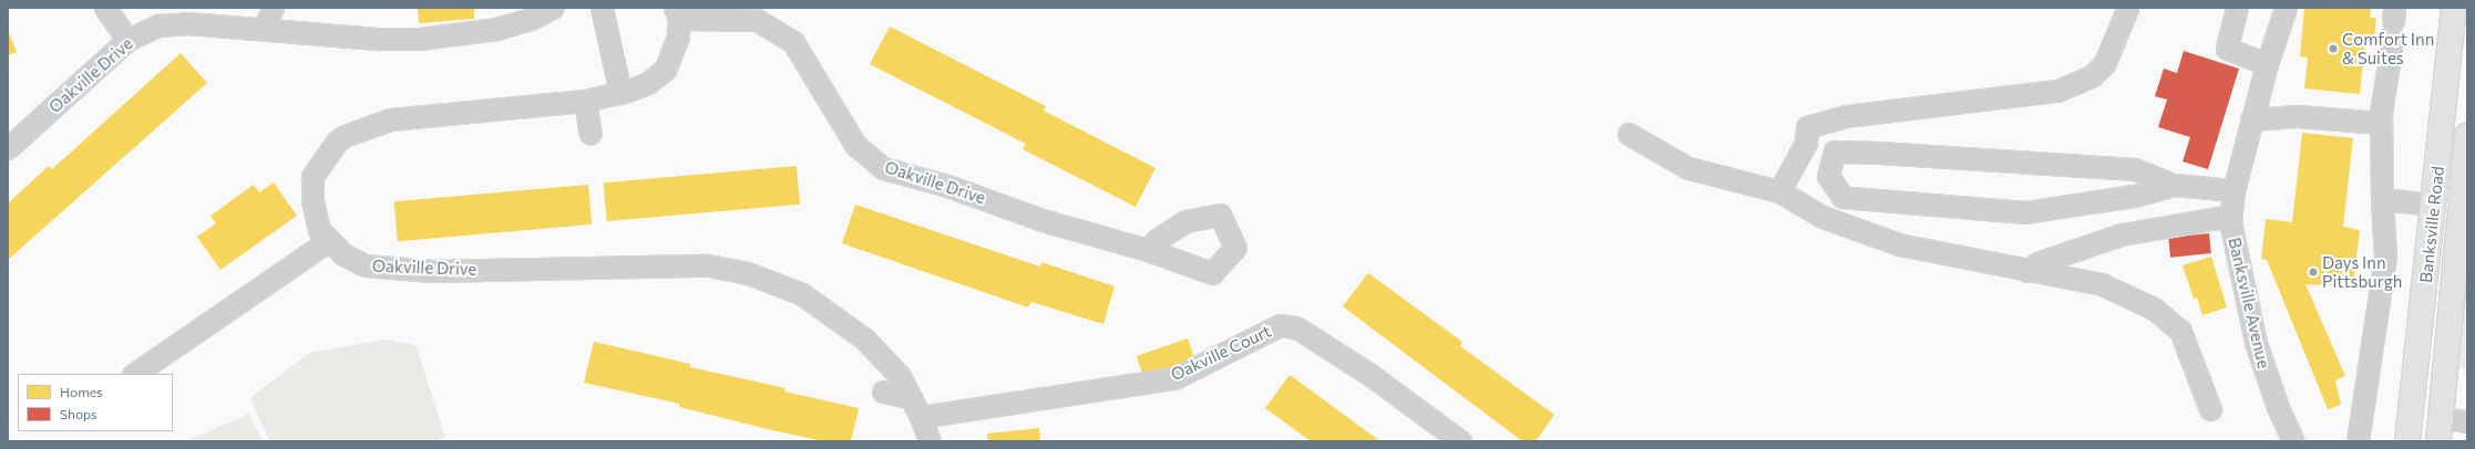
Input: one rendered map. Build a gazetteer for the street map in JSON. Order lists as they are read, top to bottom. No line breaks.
{"streets":{"main road":["Banksville Road"],"street":["Oakville Drive","Banksville Avenue","Oakville Court"]},"crossings":[["Oakville Drive","Oakville Court"]],"places":["Comfort Inn & Suites","Days Inn Pittsburgh"],"legend":["Homes","Shops"]}
